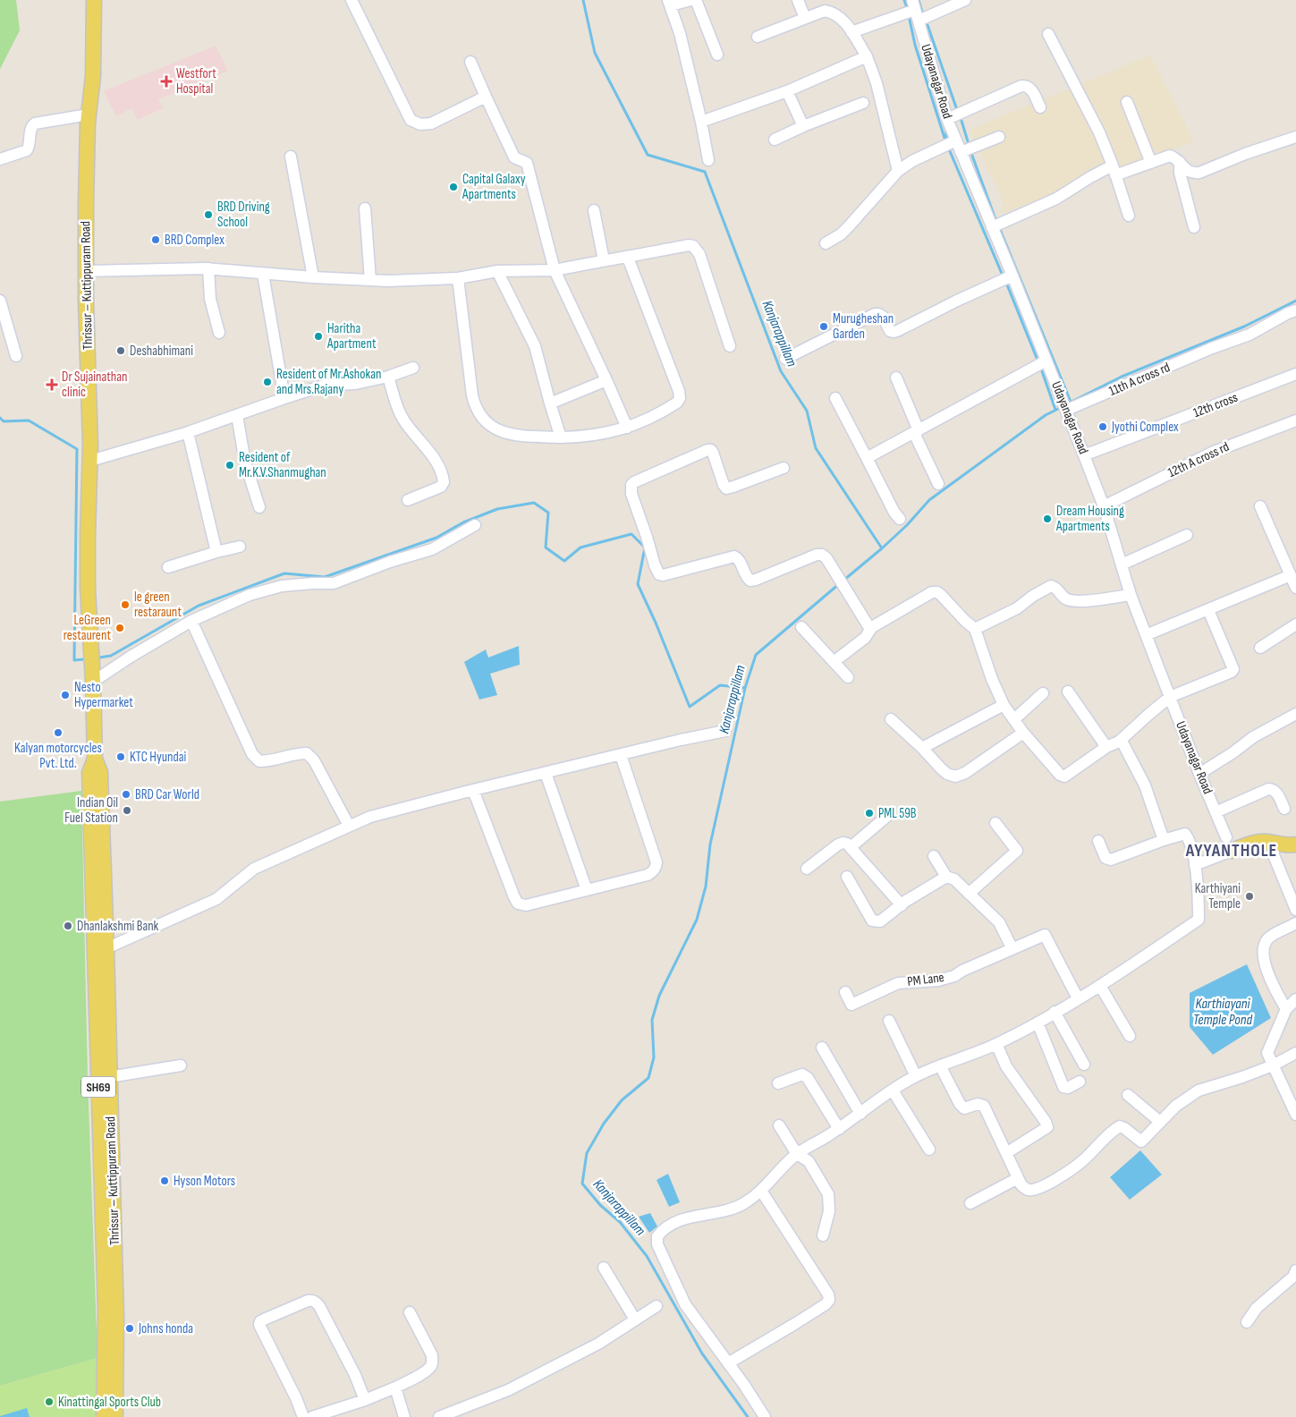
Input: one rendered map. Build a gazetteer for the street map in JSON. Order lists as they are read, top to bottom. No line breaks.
{"streets":{"main road":["Thrissur – Kuttippuram Road","SH69"],"street":["Udayanagar Road","11th A cross rd","12th cross","12th A cross rd","PM Lane"]},"crossings":[["Udayanagar Road","11th A cross rd"],["Udayanagar Road","12th cross"],["Udayanagar Road","12th A cross rd"]],"districts":["AYYANTHOLE"],"water":["Kanjarappillam","Karthiayani Temple Pond"],"places":{"health":["Westfort Hospital","Dr Sujainathan clinic"],"other":["Capital Galaxy Apartments","BRD Driving School","BRD Complex","Murugheshan Garden","Haritha Apartment","Deshabhimani","Resident of Mr.Ashokan and Mrs.Rajany","Jyothi Complex","Resident of Mr.K.V.Shanmughan","Dream Housing Apartments","le green restaraunt","LeGreen restaurent","Nesto Hypermarket","Kalyan motorcycles Pvt. Ltd.","KTC Hyundai","BRD Car World","Indian Oil Fuel Station","PML 59B","Karthiyani Temple","Dhanlakshmi Bank","Hyson Motors","Johns honda","Kinattingal Sports Club"]}}
